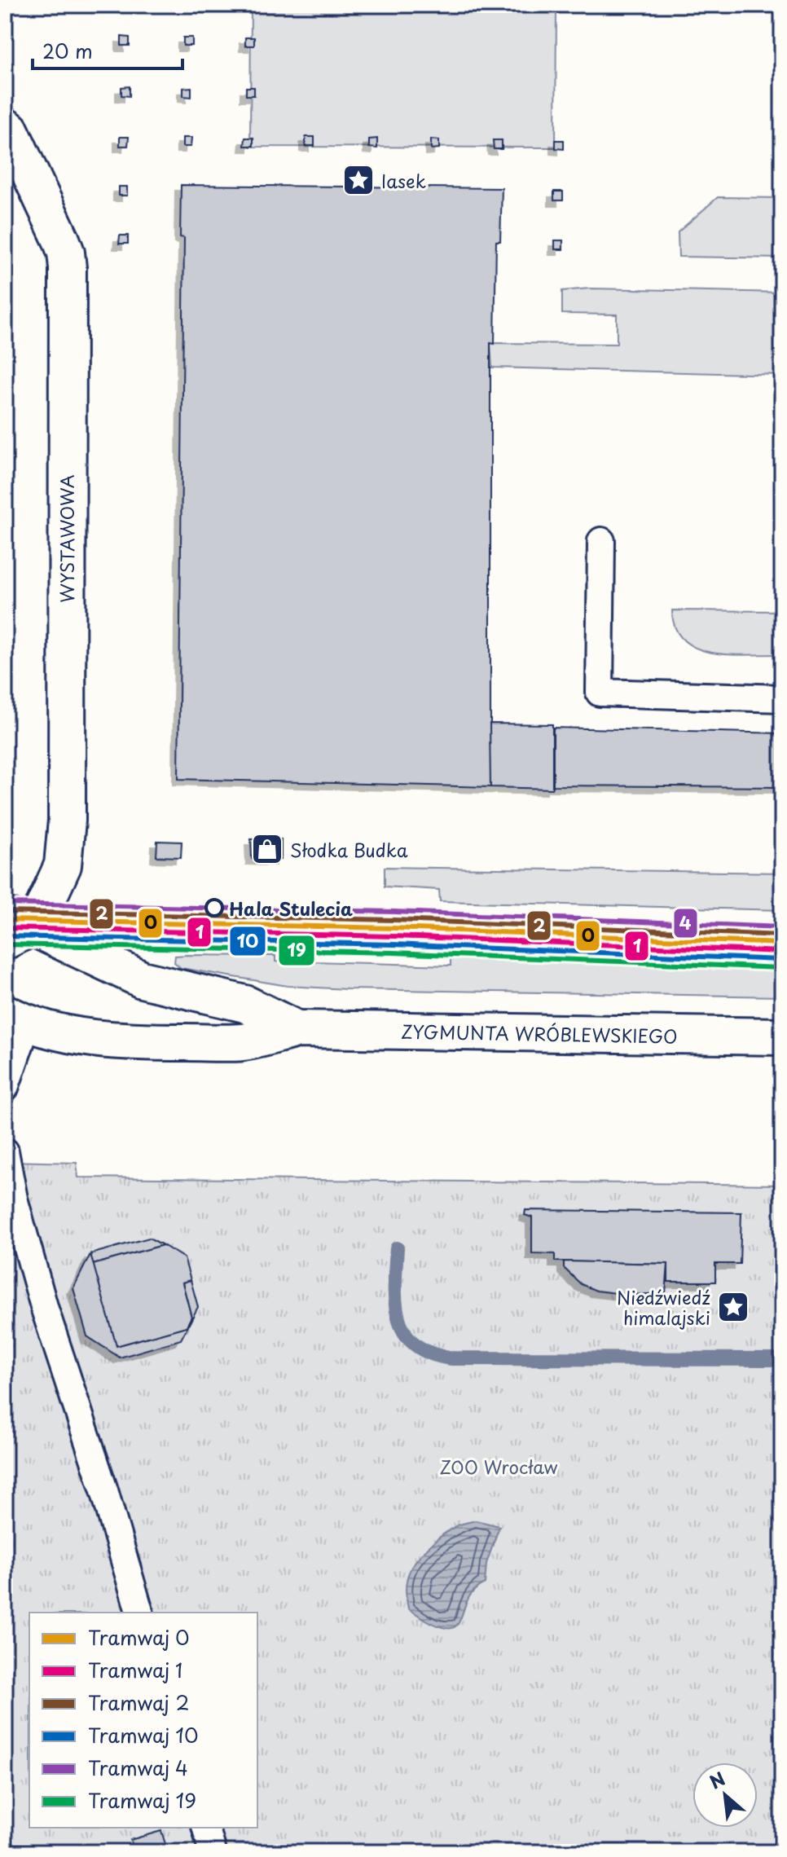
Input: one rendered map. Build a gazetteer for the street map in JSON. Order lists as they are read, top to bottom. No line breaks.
{"streets":{"main road":["WYSTAWOWA","ZYGMUNTA WRÓBLEWSKIEGO"]},"crossings":[["WYSTAWOWA","ZYGMUNTA WRÓBLEWSKIEGO"]],"parks":["ZOO Wrocław"],"places":{"place":["Iasek","Niedźwiedź himalajski"],"shop":["Słodka Budka"],"other":["Hala Stulecia"]},"lines":["tram line 4","tram line 2","tram line 0","tram line 1","tram line 10","tram line 19"],"legend":["Tramwaj 0","Tramwaj 1","Tramwaj 2","Tramwaj 10","Tramwaj 4","Tramwaj 19"],"scale_bar":"20 m","north":"top left"}
